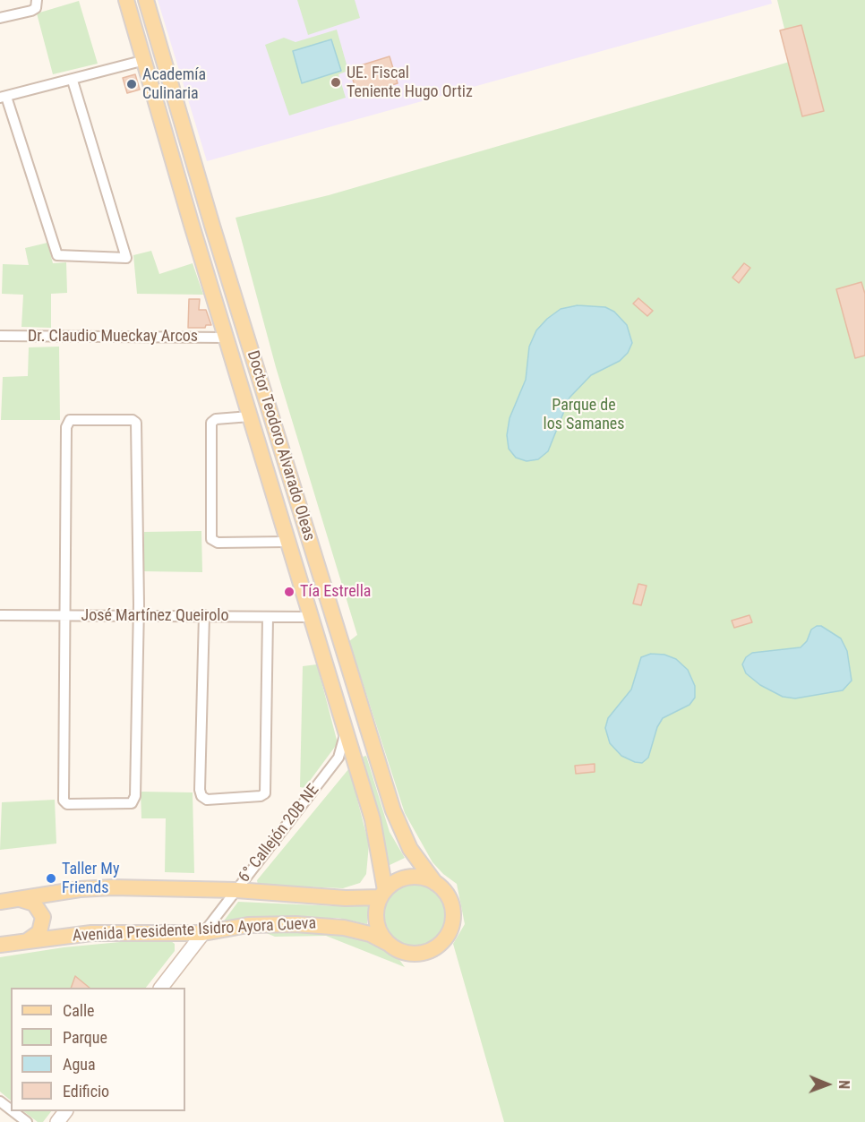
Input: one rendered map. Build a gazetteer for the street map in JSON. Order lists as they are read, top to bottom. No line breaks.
{"streets":{"main road":["Doctor Teodoro Alvarado Oleas","Avenida Presidente Isidro Ayora Cueva"],"street":["Dr. Claudio Mueckay Arcos","José Martínez Queirolo","6° Callejón 20B NE"]},"crossings":[["Dr. Claudio Mueckay Arcos","Doctor Teodoro Alvarado Oleas"],["Doctor Teodoro Alvarado Oleas","José Martínez Queirolo"],["Doctor Teodoro Alvarado Oleas","6° Callejón 20B NE"],["Doctor Teodoro Alvarado Oleas","Avenida Presidente Isidro Ayora Cueva"],["6° Callejón 20B NE","Avenida Presidente Isidro Ayora Cueva"]],"parks":["Parque de los Samanes"],"places":["UE. Fiscal Teniente Hugo Ortiz","Academía Culinaria","Tía Estrella","Taller My Friends"],"legend":["Calle","Parque","Agua","Edificio"],"north":"right"}
